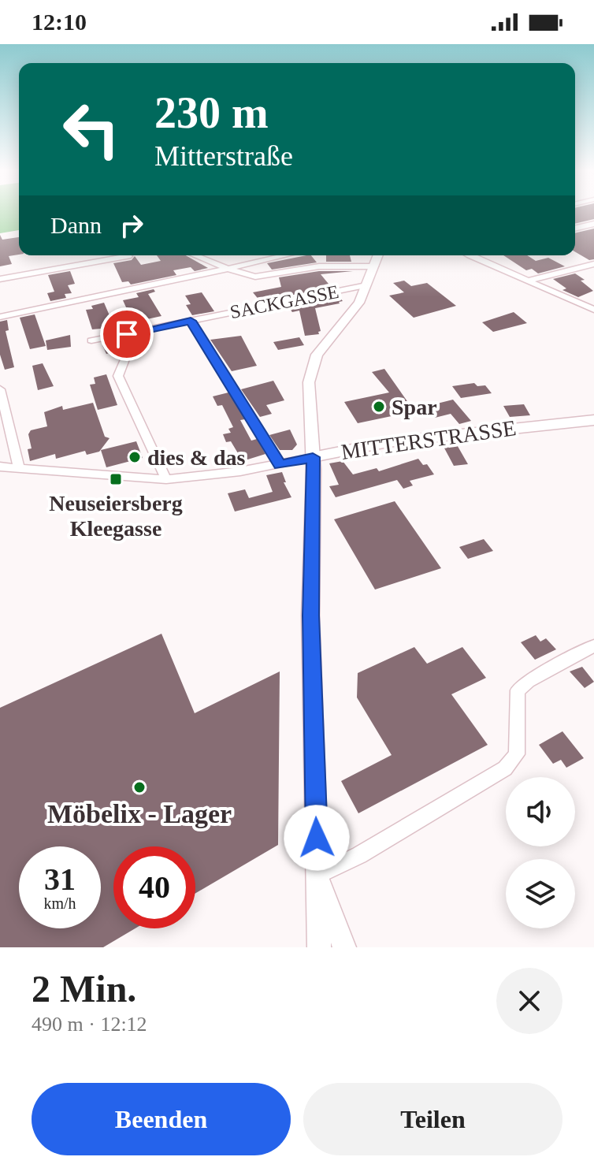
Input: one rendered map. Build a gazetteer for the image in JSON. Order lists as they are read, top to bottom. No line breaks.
{"streets":{"main road":["MITTERSTRASSE"],"street":["SACKGASSE"]},"places":{"other":["Spar","dies & das","Möbelix - Lager"],"transit":["Neuseiersberg Kleegasse"]},"page":{"status":"12:10","turn":["230 m","Mitterstraße"],"then":"Dann","speed":"31 km/h","limit":"40","heading":["2 Min.","490 m · 12:12"],"buttons":["Beenden","Teilen"]}}
